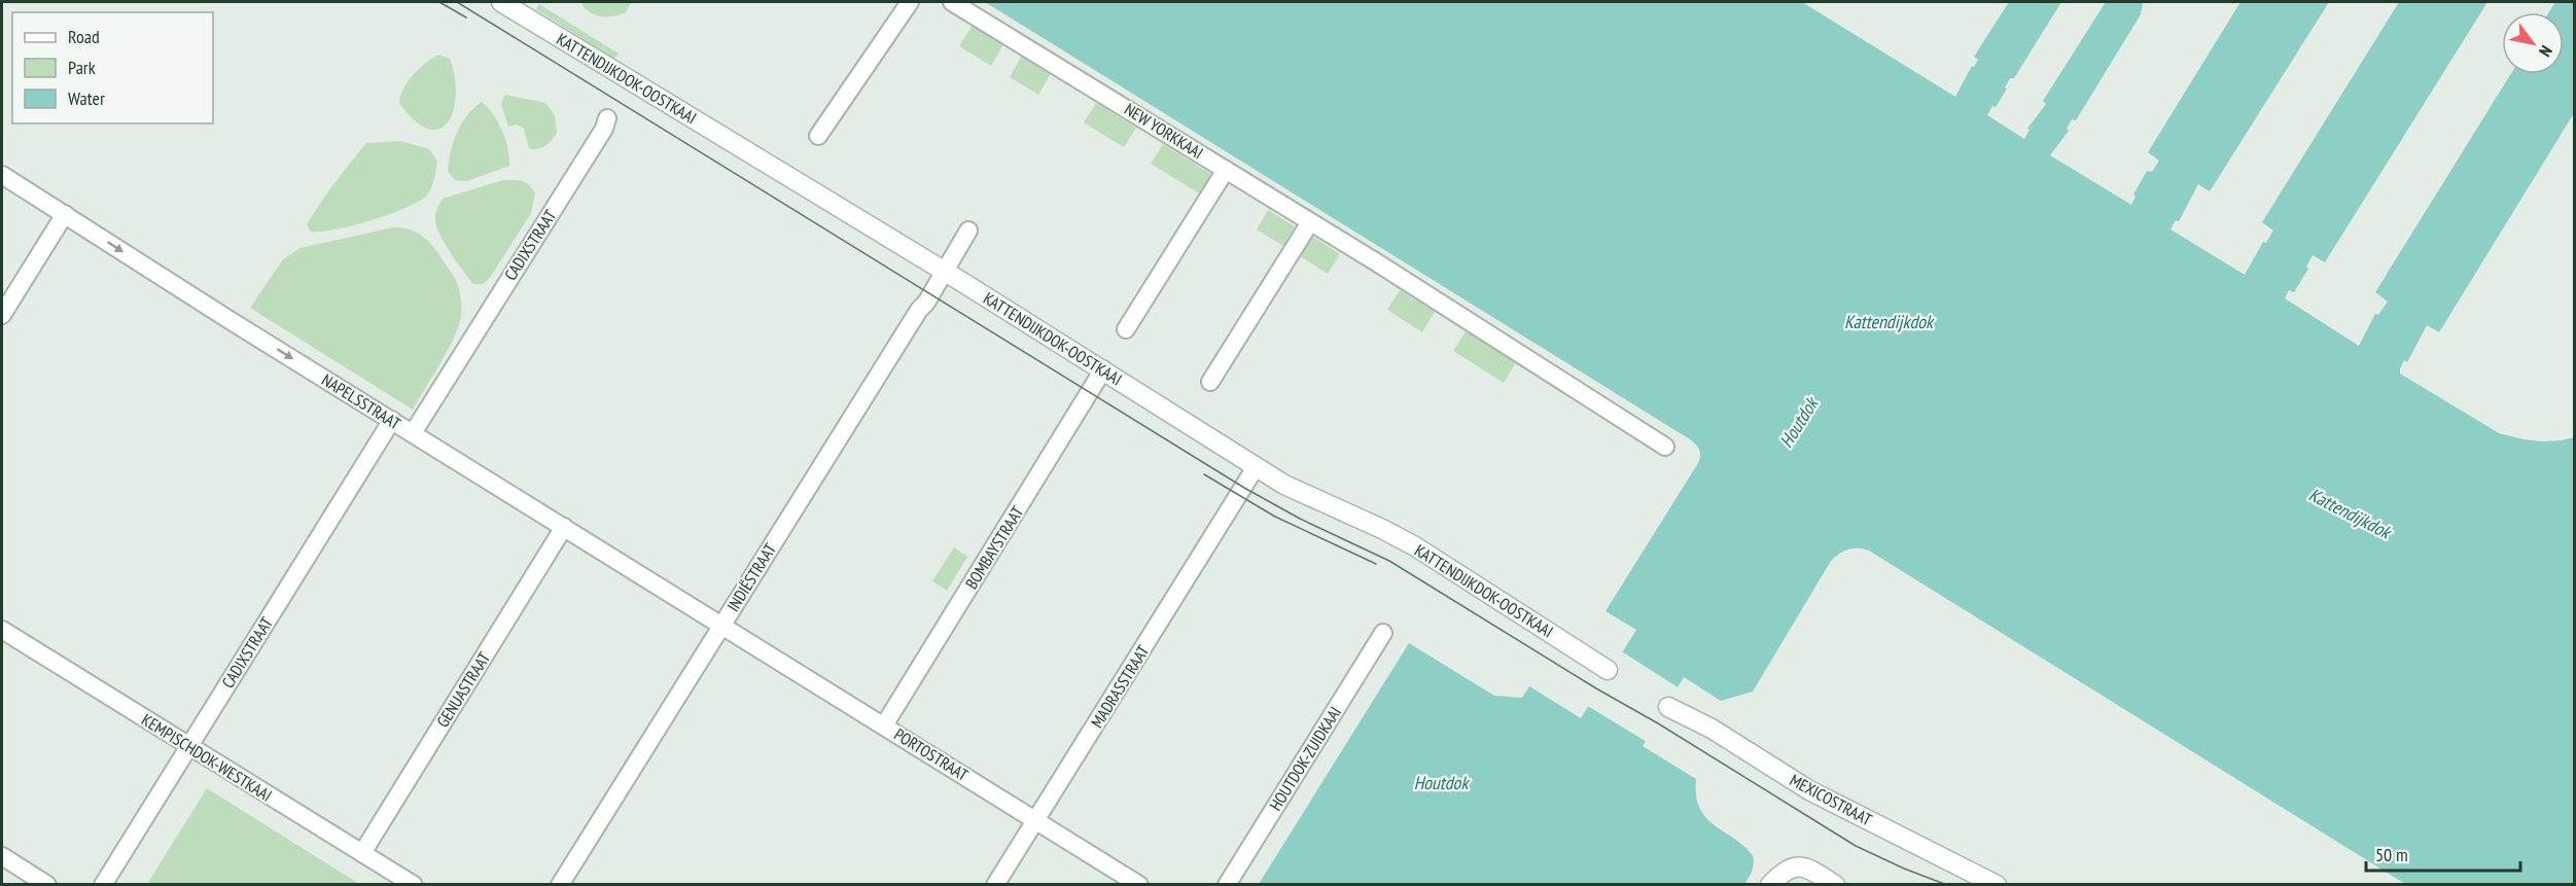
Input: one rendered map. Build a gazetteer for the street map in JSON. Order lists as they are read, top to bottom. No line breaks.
{"streets":{"street":["KATTENDIJKDOK-OOSTKAAI","NEW YORKKAAI","CADIXSTRAAT","NAPELSSTRAAT","BOMBAYSTRAAT","INDIËSTRAAT","MADRASSTRAAT","GENUASTRAAT","PORTOSTRAAT","KEMPISCHDOK-WESTKAAI","HOUTDOK-ZUIDKAAI","MEXICOSTRAAT"]},"crossings":[["KATTENDIJKDOK-OOSTKAAI","BOMBAYSTRAAT"],["KATTENDIJKDOK-OOSTKAAI","INDIËSTRAAT"],["KATTENDIJKDOK-OOSTKAAI","MADRASSTRAAT"],["CADIXSTRAAT","NAPELSSTRAAT"],["CADIXSTRAAT","KEMPISCHDOK-WESTKAAI"],["NAPELSSTRAAT","INDIËSTRAAT"],["NAPELSSTRAAT","GENUASTRAAT"],["NAPELSSTRAAT","PORTOSTRAAT"],["BOMBAYSTRAAT","PORTOSTRAAT"],["INDIËSTRAAT","PORTOSTRAAT"],["MADRASSTRAAT","PORTOSTRAAT"],["GENUASTRAAT","KEMPISCHDOK-WESTKAAI"]],"one_way":["NAPELSSTRAAT"],"water":["Kattendijkdok","Houtdok"],"legend":["Road","Park","Water"],"scale_bar":"50 m","north":"bottom right"}
